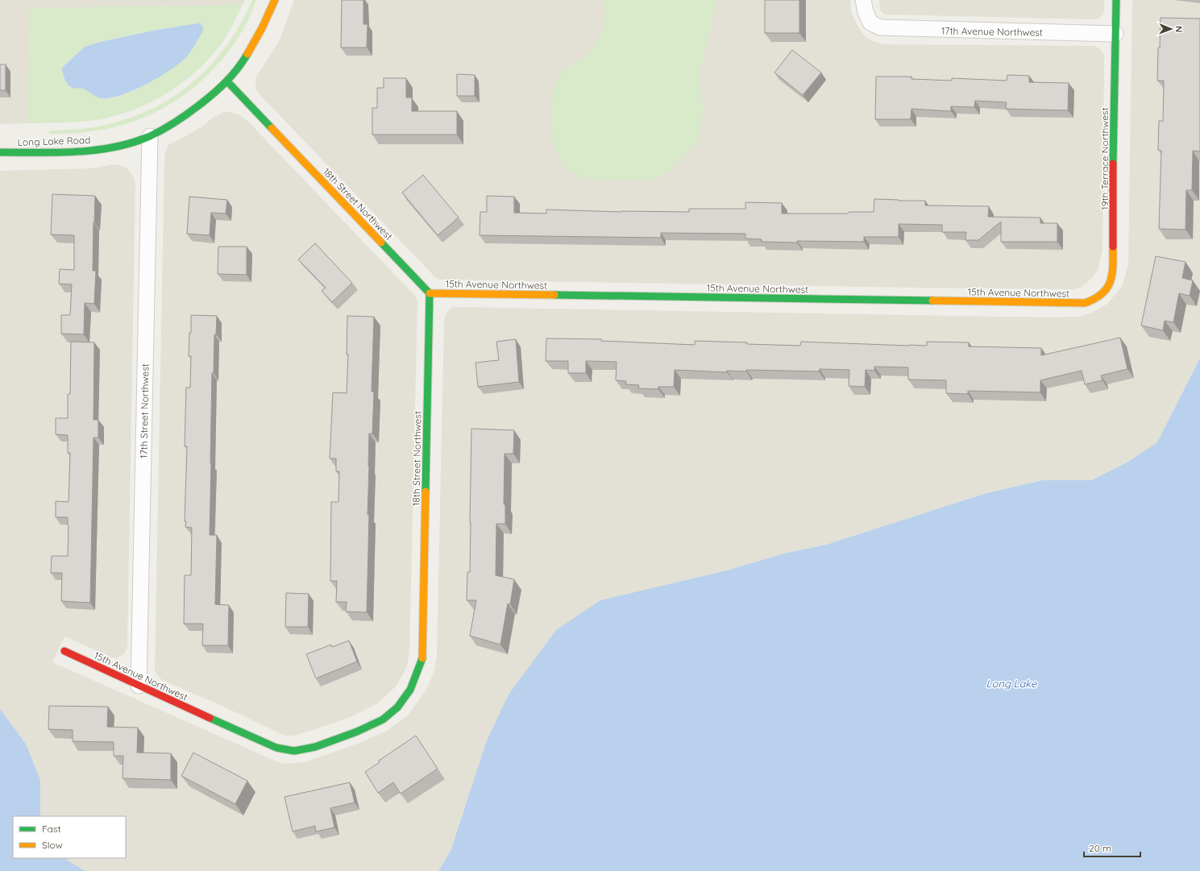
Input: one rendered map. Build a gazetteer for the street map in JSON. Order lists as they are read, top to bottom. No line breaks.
{"streets":{"street":["17th Avenue Northwest","Long Lake Road","19th Terrace Northwest","18th Street Northwest","15th Avenue Northwest","17th Street Northwest"]},"crossings":[["17th Avenue Northwest","19th Terrace Northwest"],["Long Lake Road","18th Street Northwest"],["Long Lake Road","17th Street Northwest"],["19th Terrace Northwest","15th Avenue Northwest"],["18th Street Northwest","15th Avenue Northwest"],["15th Avenue Northwest","17th Street Northwest"]],"water":["Long Lake"],"legend":["Fast","Slow"],"scale_bar":"20 m","north":"right"}
